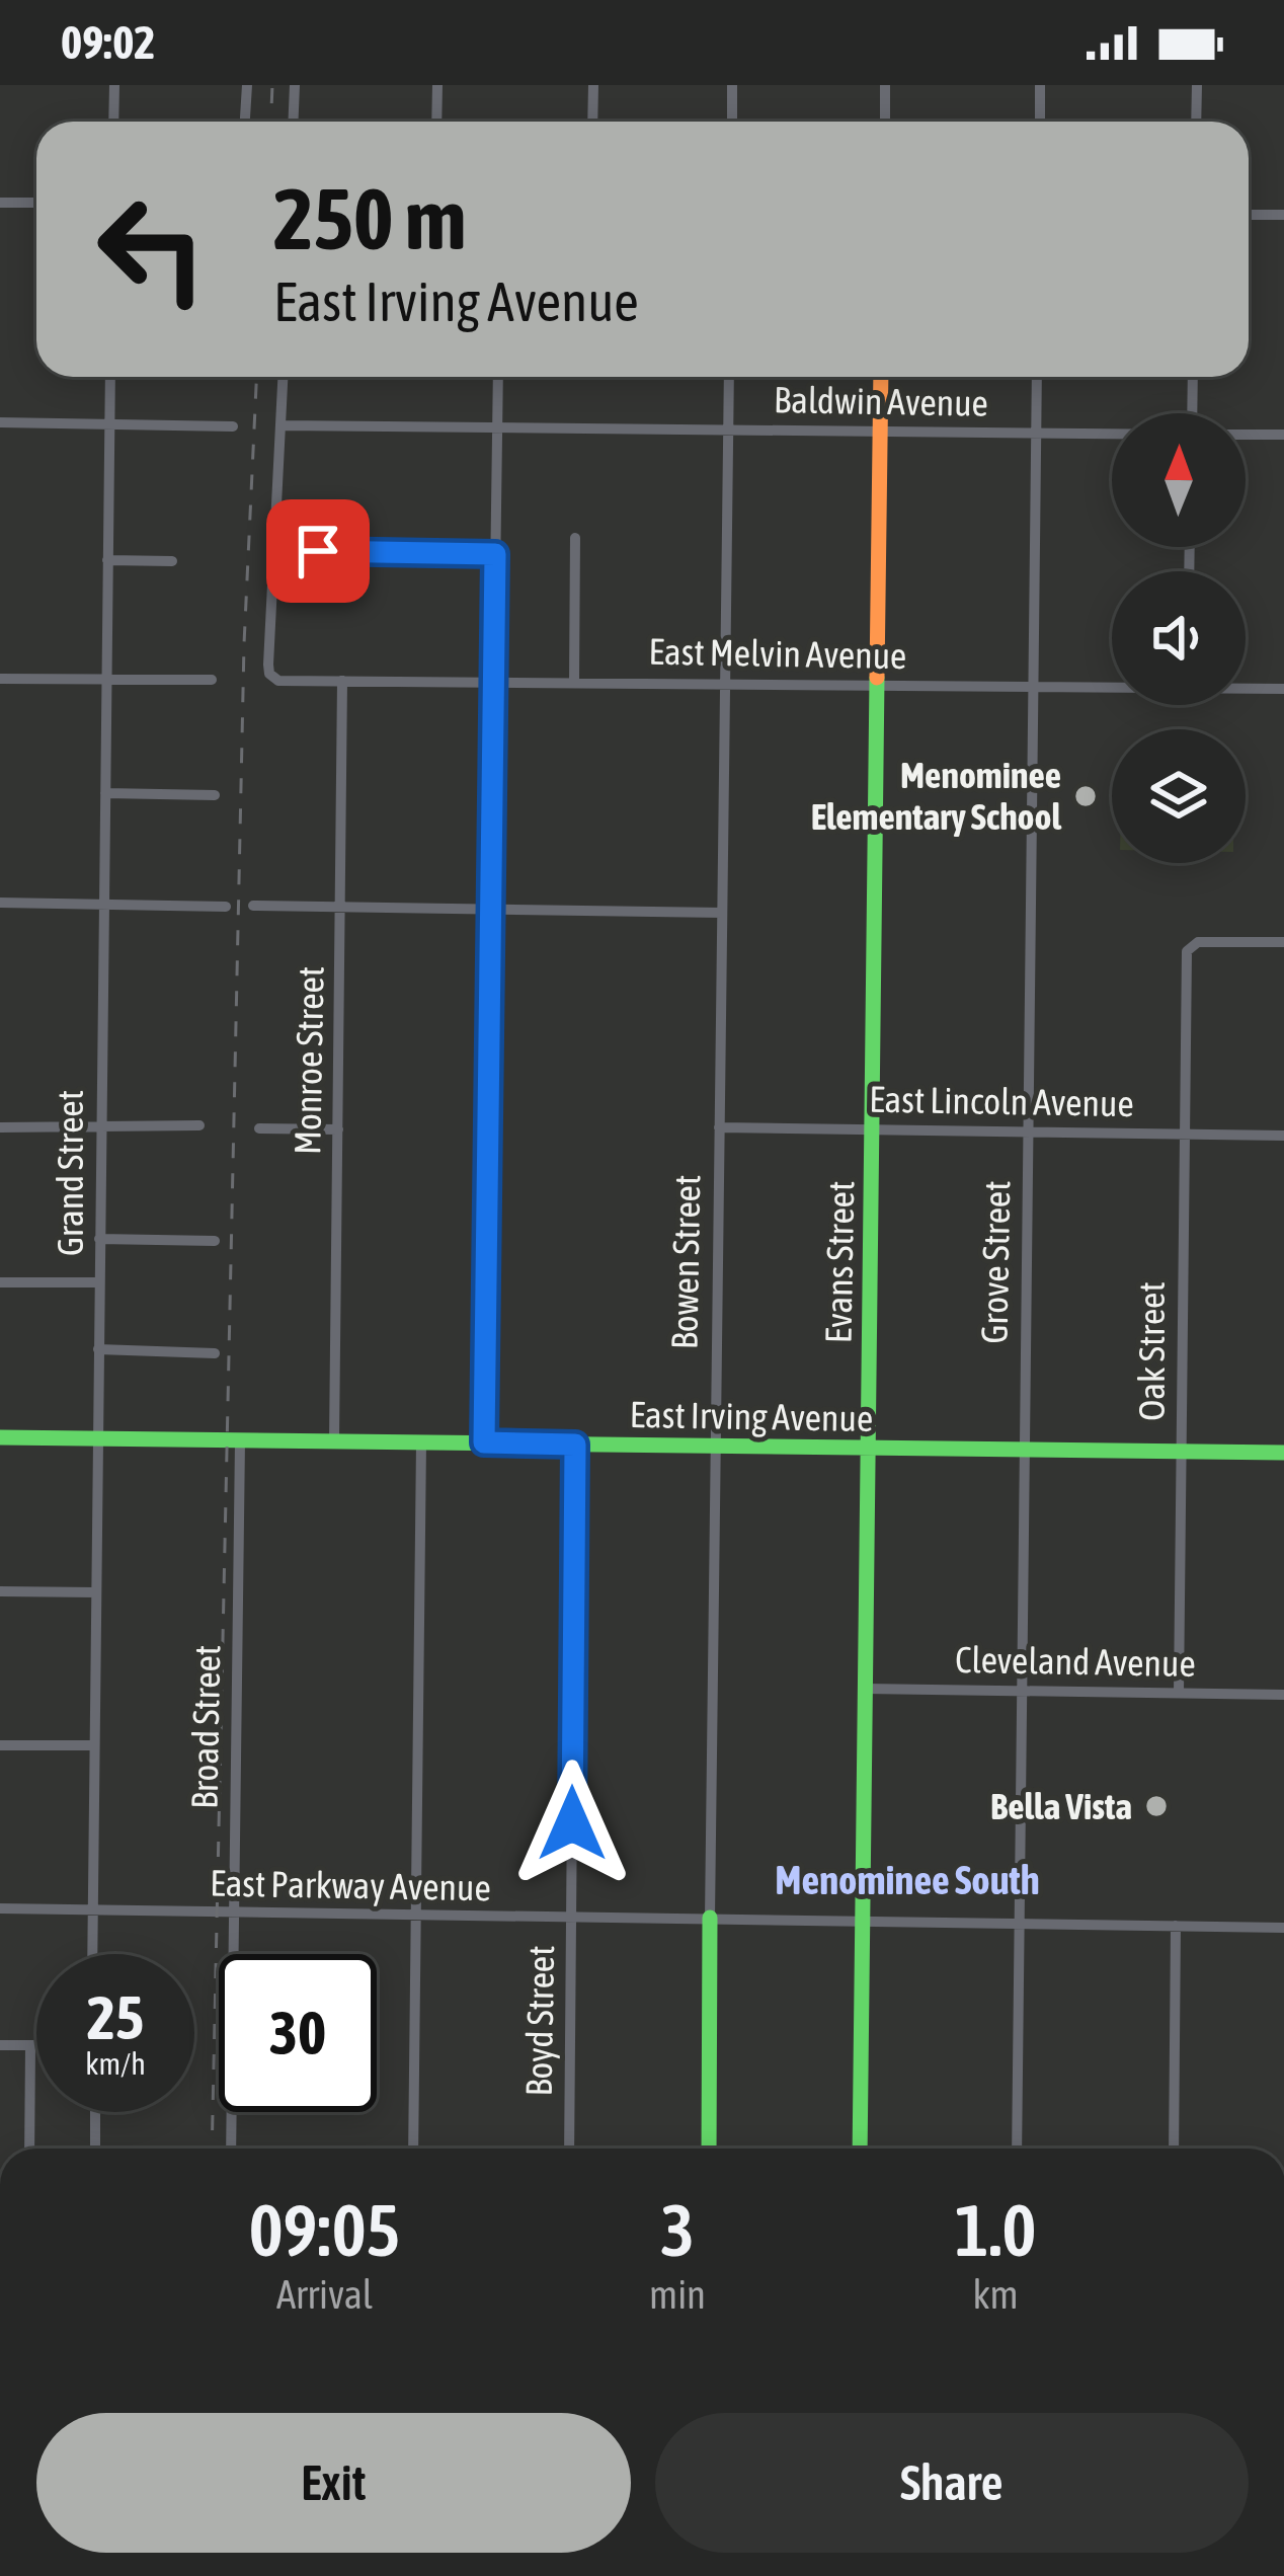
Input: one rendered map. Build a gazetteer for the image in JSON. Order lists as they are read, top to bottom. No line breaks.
{"streets":{"street":["Baldwin Avenue","East Melvin Avenue","Monroe Street","East Lincoln Avenue","Grand Street","Bowen Street","Evans Street","Grove Street","Oak Street","East Irving Avenue","Cleveland Avenue","Broad Street","East Parkway Avenue","Boyd Street"]},"crossings":[["Baldwin Avenue","Bowen Street"],["Baldwin Avenue","Evans Street"],["Baldwin Avenue","Grove Street"],["East Melvin Avenue","Monroe Street"],["East Melvin Avenue","Bowen Street"],["East Melvin Avenue","Evans Street"],["East Melvin Avenue","Grove Street"],["Monroe Street","East Irving Avenue"],["East Lincoln Avenue","Bowen Street"],["East Lincoln Avenue","Evans Street"],["East Lincoln Avenue","Grove Street"],["East Lincoln Avenue","Oak Street"],["Grand Street","East Irving Avenue"],["Grand Street","East Parkway Avenue"],["Bowen Street","East Irving Avenue"],["Bowen Street","East Parkway Avenue"],["Evans Street","East Irving Avenue"],["Evans Street","Cleveland Avenue"],["Evans Street","East Parkway Avenue"],["Grove Street","East Irving Avenue"],["Grove Street","Cleveland Avenue"],["Grove Street","East Parkway Avenue"],["Oak Street","East Irving Avenue"],["Oak Street","Cleveland Avenue"],["East Irving Avenue","Broad Street"],["East Irving Avenue","Boyd Street"],["Broad Street","East Parkway Avenue"],["East Parkway Avenue","Boyd Street"]],"districts":["Menominee South"],"places":["Menominee Elementary School","Bella Vista"],"north":"top","page":{"status":"09:02","turn":["250 m","East Irving Avenue"],"speed":"25 km/h","limit":"30","eta":["09:05","Arrival","3","min","1.0","km"],"buttons":["Exit","Share"]}}
